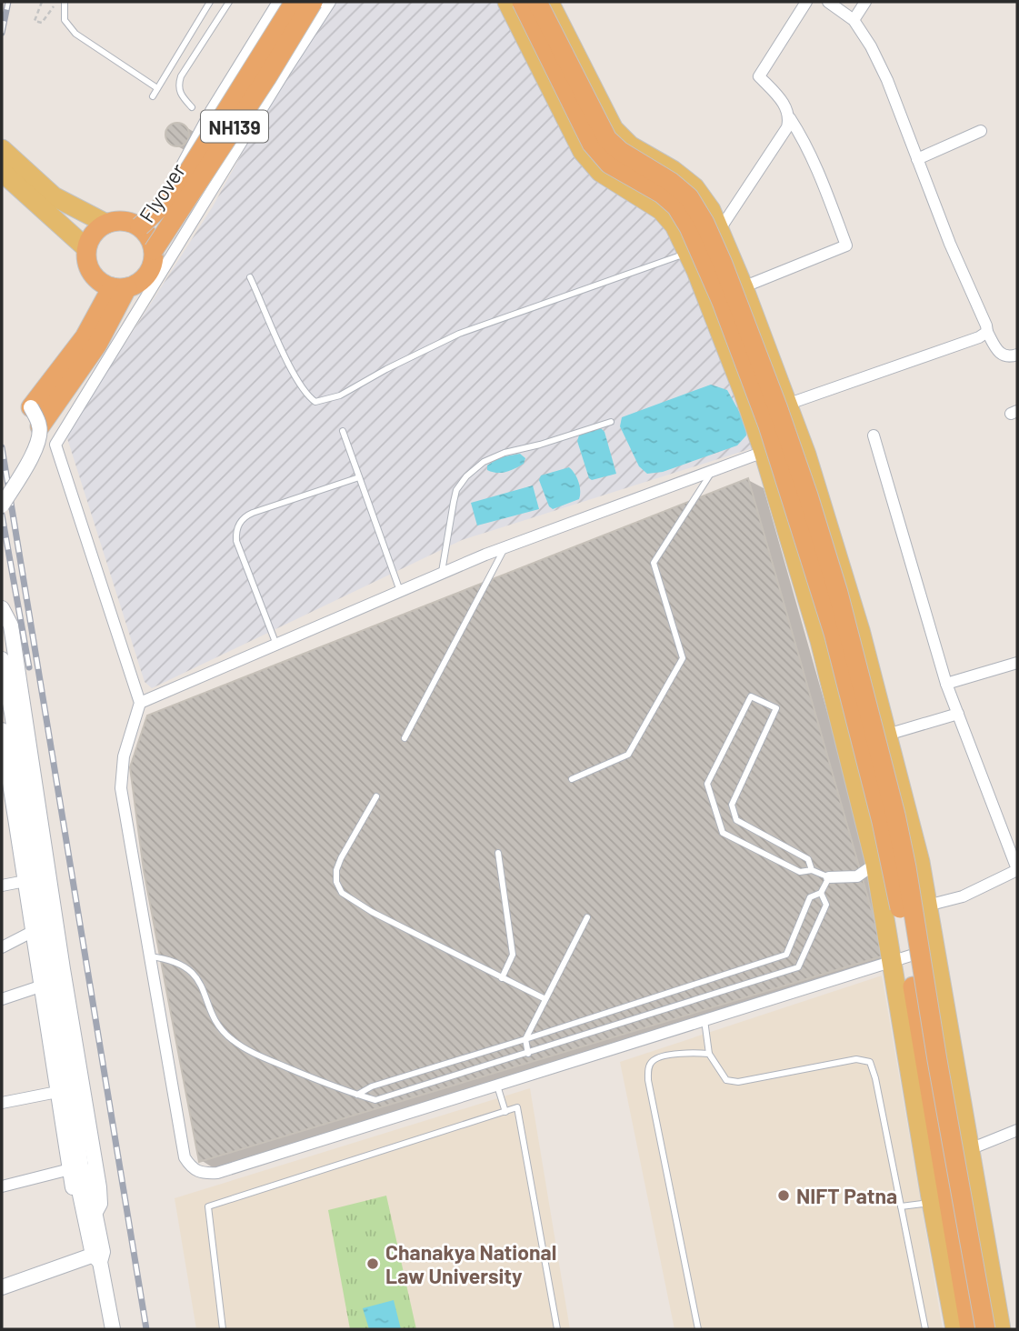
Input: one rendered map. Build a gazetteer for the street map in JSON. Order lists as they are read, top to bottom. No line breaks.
{"streets":{"highway":["NH139","Flyover"]},"crossings":[["NH139","Flyover"]],"places":["NIFT Patna","Chanakya National Law University"]}
